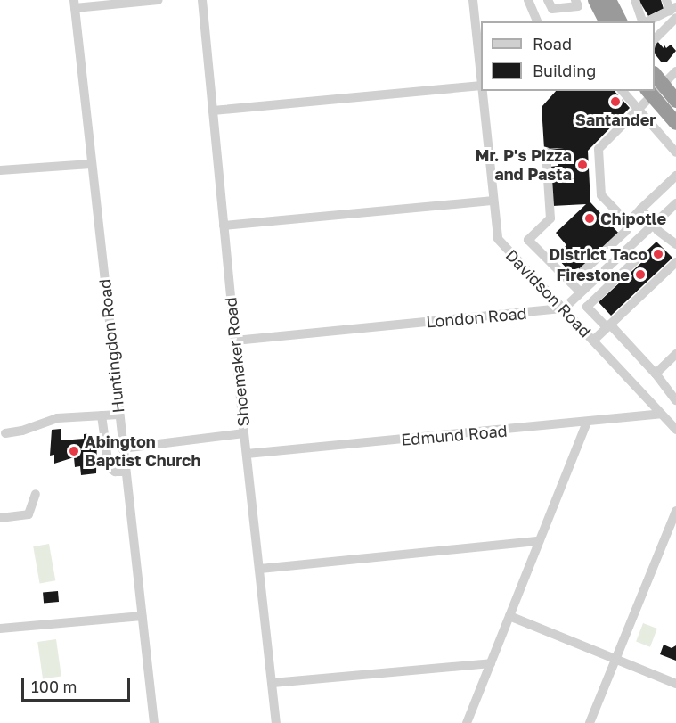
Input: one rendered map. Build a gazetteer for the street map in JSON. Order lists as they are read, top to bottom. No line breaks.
{"streets":{"street":["Davidson Road","London Road","Huntingdon Road","Shoemaker Road","Edmund Road"]},"crossings":[["Davidson Road","London Road"],["Davidson Road","Edmund Road"],["London Road","Shoemaker Road"],["Shoemaker Road","Edmund Road"]],"places":["Santander","Mr. P's Pizza and Pasta","Chipotle","District Taco","Firestone","Abington Baptist Church"],"legend":["Road","Building"],"scale_bar":"100 m"}
